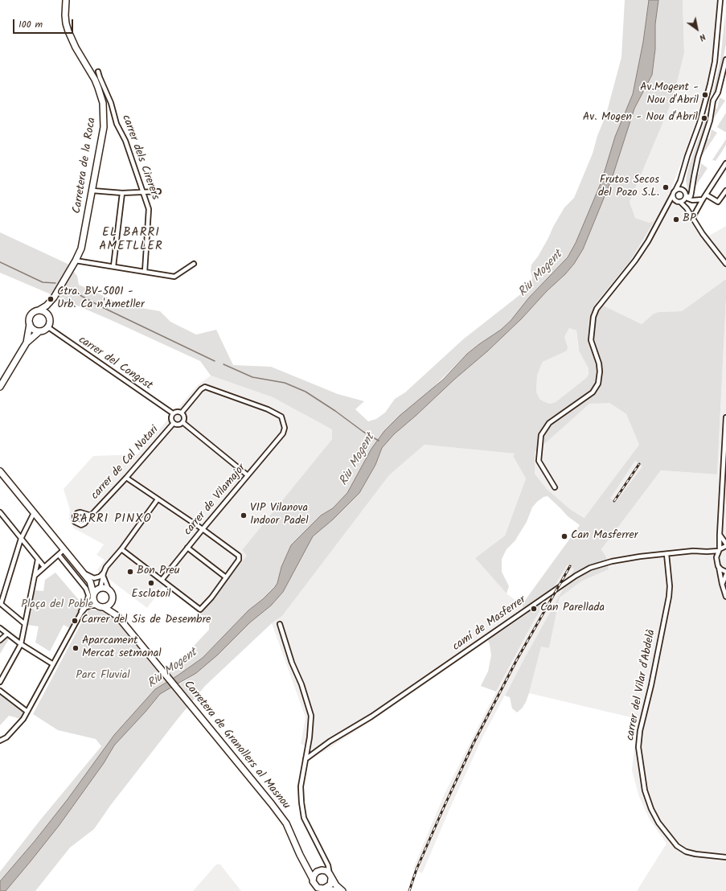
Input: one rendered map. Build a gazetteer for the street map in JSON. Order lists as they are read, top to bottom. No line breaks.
{"streets":{"main road":["Carretera de la Roca","Carretera de Granollers al Masnou"],"street":["carrer dels Cirerers","carrer del Congost","carrer de Cal Notari","carrer de Vilamajor","camí de Masferrer","carrer del Vilar d'Abdelà"]},"crossings":[["Carretera de la Roca","carrer del Congost"],["carrer del Congost","carrer de Cal Notari"],["carrer del Congost","carrer de Vilamajor"],["carrer de Cal Notari","carrer de Vilamajor"],["camí de Masferrer","carrer del Vilar d'Abdelà"]],"districts":["EL BARRI AMETLLER","BARRI PINXO"],"water":["Riu Mogent"],"parks":["Plaça del Poble","Parc Fluvial"],"places":["Av.Mogent - Nou d'Abril","Av. Mogen - Nou d'Abril","Frutos Secos del Pozo S.L.","BP","Ctra. BV-5001 - Urb. Ca n'Ametller","VIP Vilanova Indoor Padel","Can Masferrer","Bon Preu","Esclatoil","Can Parellada","Carrer del Sis de Desembre","Aparcament Mercat setmanal"],"scale_bar":"100 m","north":"bottom right"}
